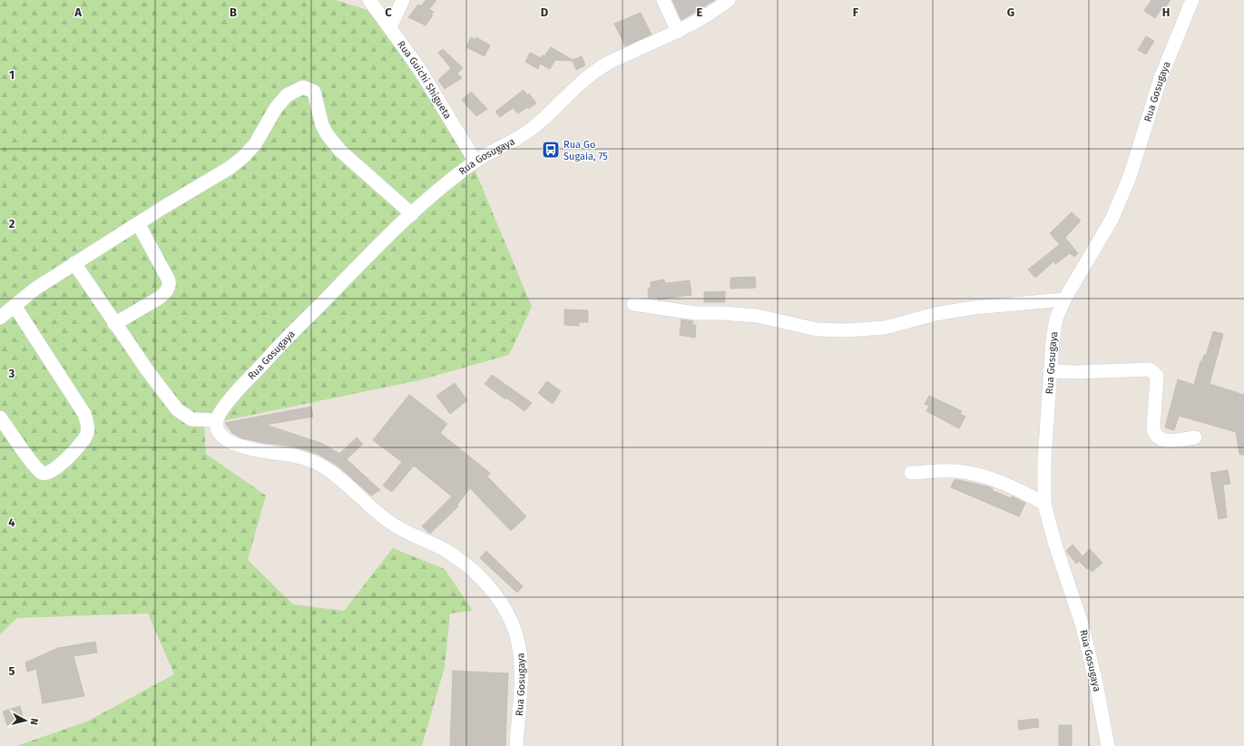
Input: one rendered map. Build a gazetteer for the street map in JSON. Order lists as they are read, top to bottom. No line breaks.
{"streets":{"street":["Rua Guichi Shigueta","Rua Gosugaya"]},"crossings":[["Rua Guichi Shigueta","Rua Gosugaya"]],"places":{"bus stop":["Rua Go Sugaia, 75"]},"north":"right","grid":{"columns":["A","B","C","D","E","F","G","H"],"rows":["1","2","3","4","5"]}}
